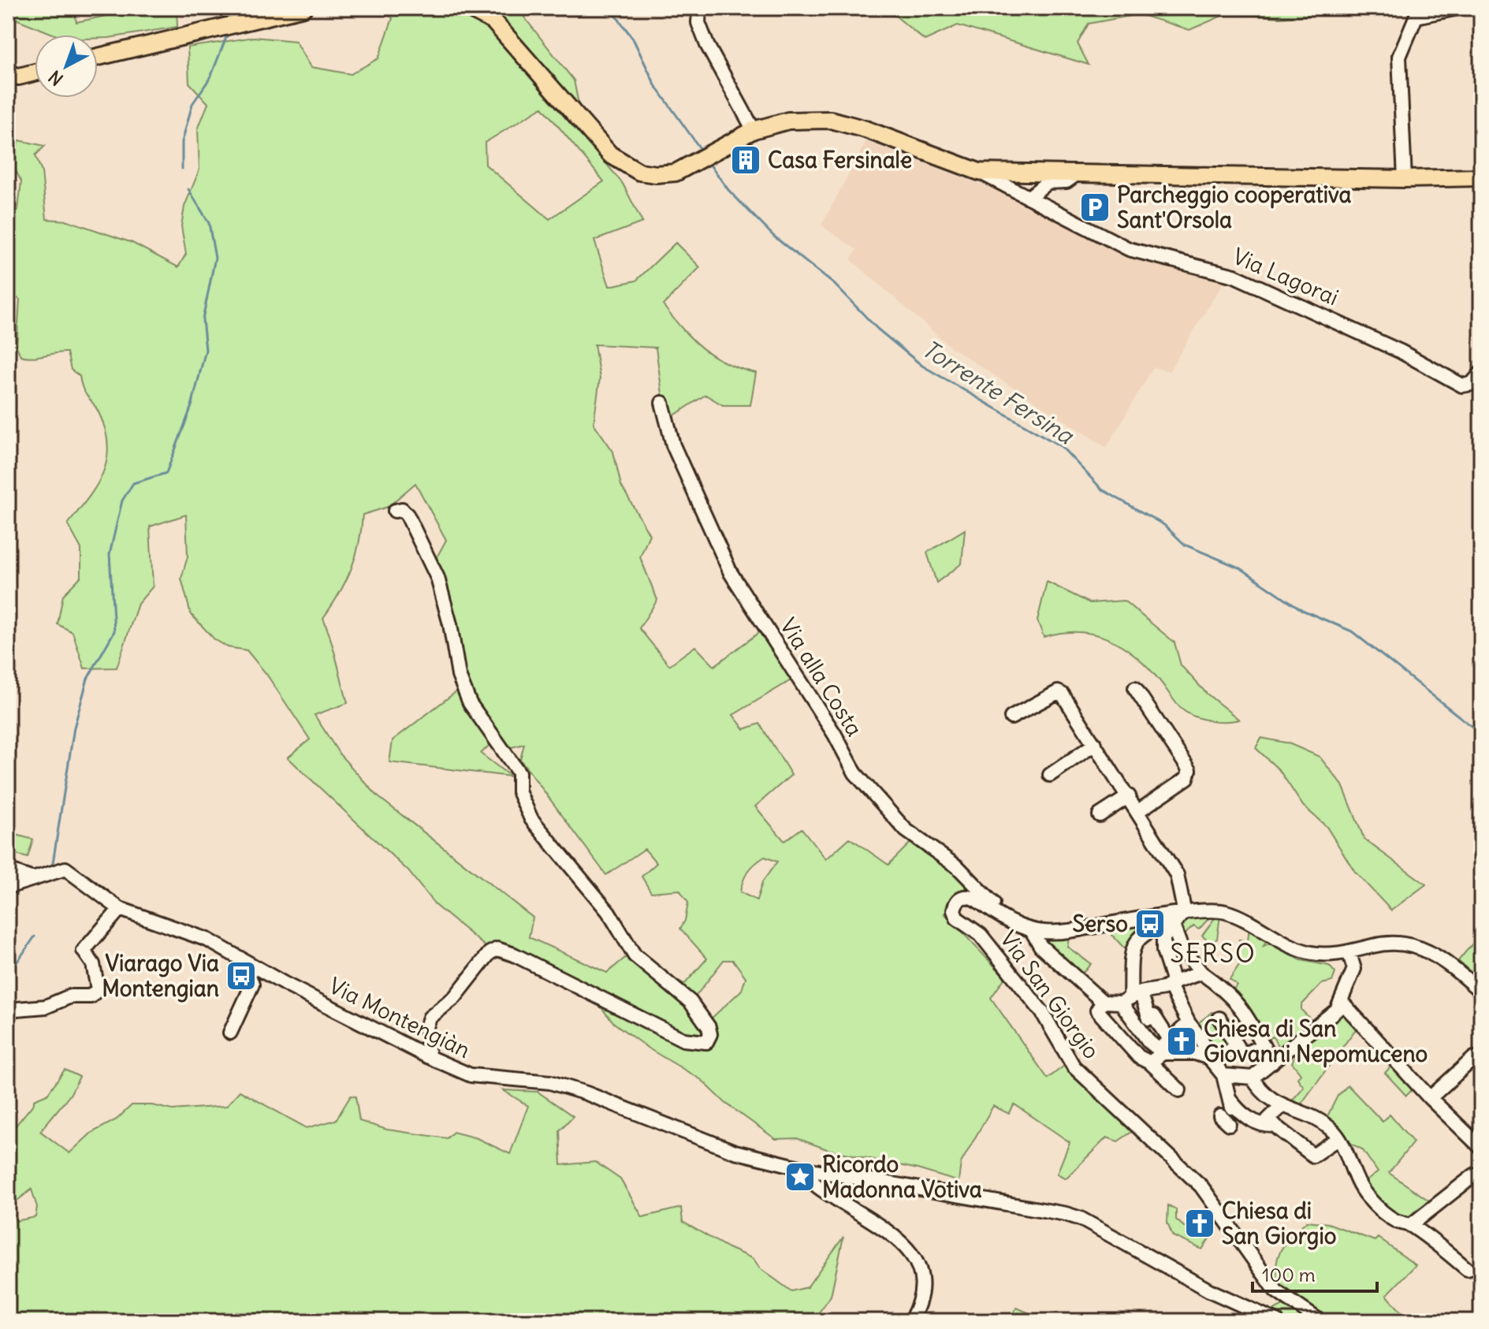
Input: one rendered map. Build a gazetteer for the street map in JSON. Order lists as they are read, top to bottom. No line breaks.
{"streets":{"main road":["Via Lagorai"],"street":["Via alla Costa","Via San Giorgio","Via Montengiàn"]},"crossings":[["Via alla Costa","Via San Giorgio"]],"districts":["SERSO"],"water":["Torrente Fersina"],"places":{"building":["Casa Fersinale"],"parking":["Parcheggio cooperativa Sant'Orsola"],"bus stop":["Serso","Viarago Via Montengian"],"church":["Chiesa di San Giovanni Nepomuceno","Chiesa di San Giorgio"],"place":["Ricordo Madonna Votiva"]},"scale_bar":"100 m","north":"bottom left"}
